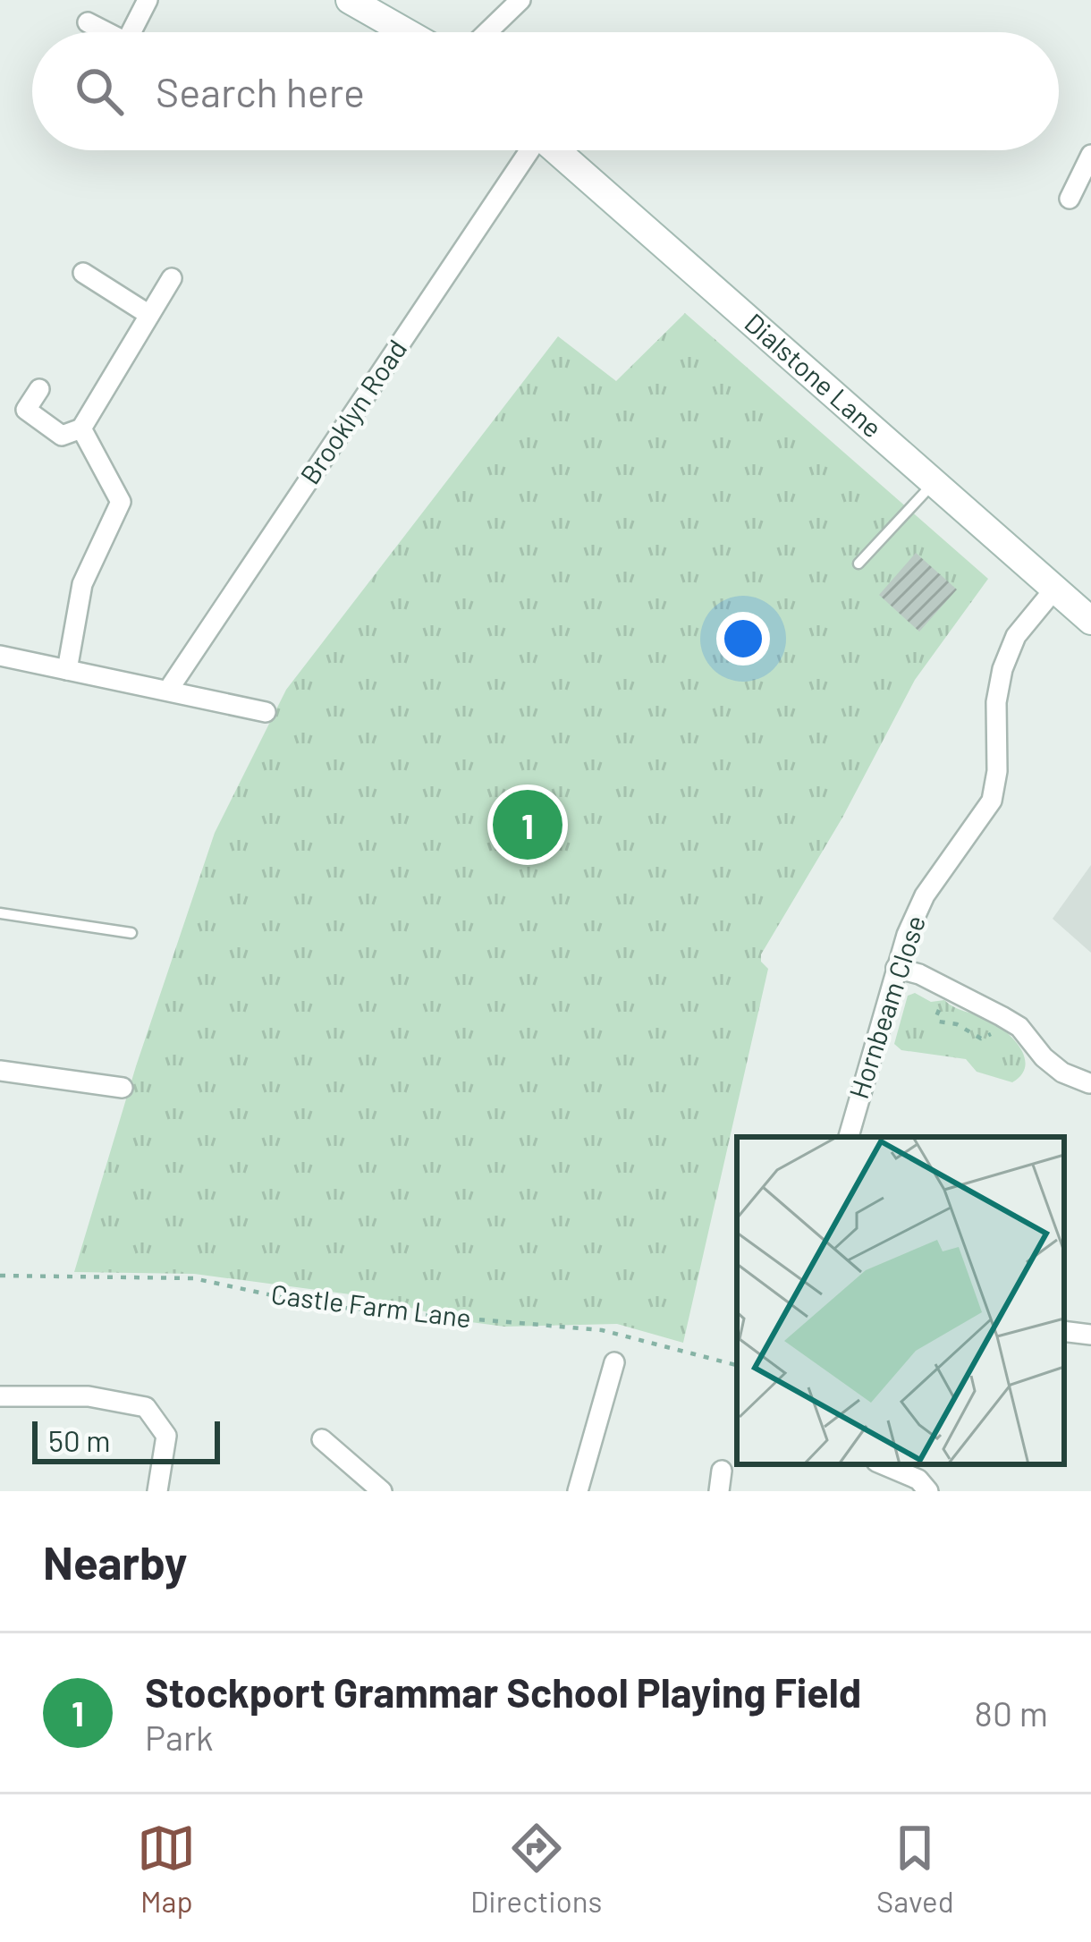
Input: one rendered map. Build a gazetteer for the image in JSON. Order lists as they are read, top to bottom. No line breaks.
{"streets":{"street":["Dialstone Lane","Brooklyn Road","Hornbeam Close"],"path":["Castle Farm Lane"]},"crossings":[["Dialstone Lane","Hornbeam Close"]],"scale_bar":"50 m","page":{"search":"Search here","pins":"1","scale":"50 m","heading":"Nearby","list":[{"mark":"1","name":"Stockport Grammar School Playing Field","note":"Park","value":"80 m"}],"nav":["Map","Directions","Saved"]}}
